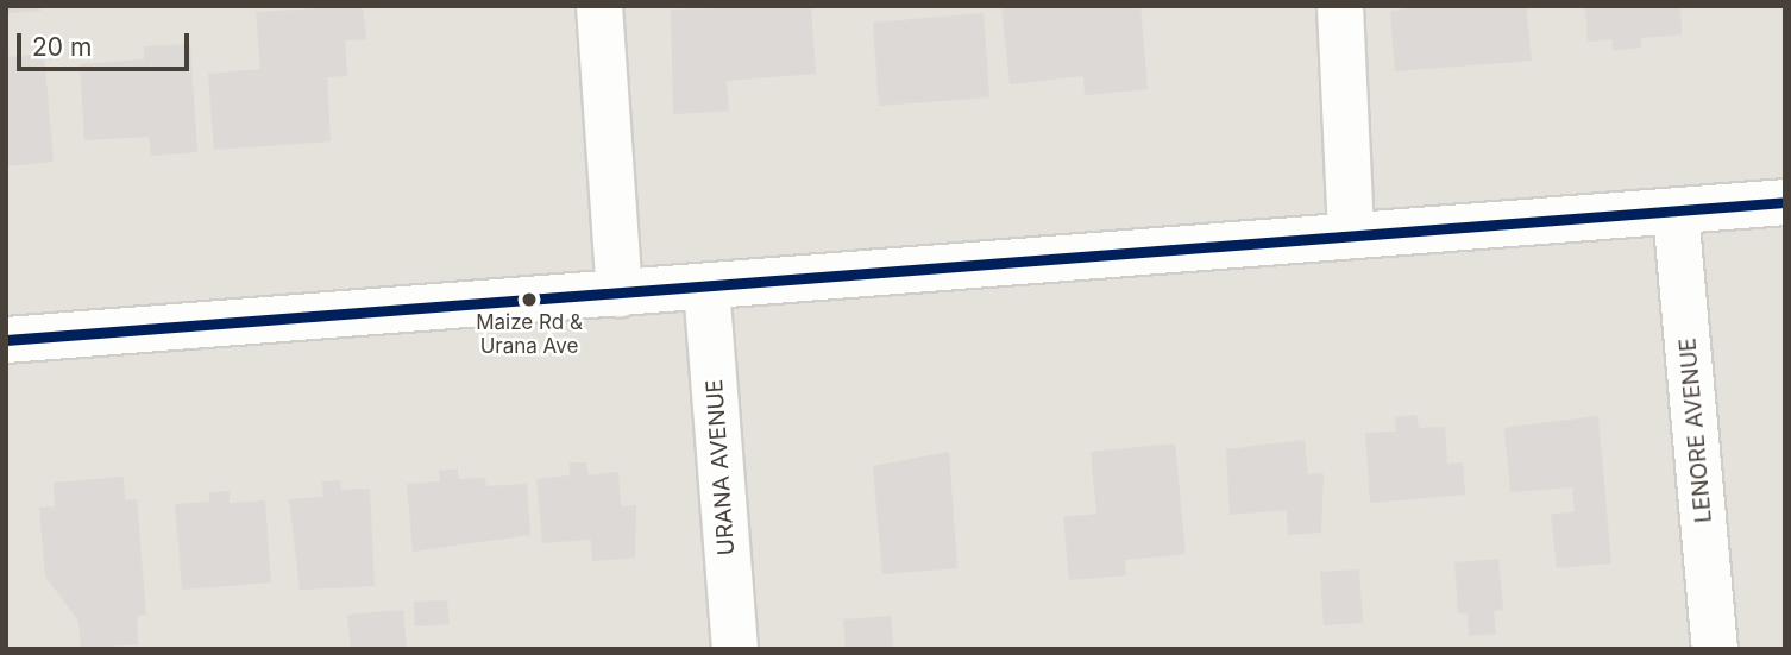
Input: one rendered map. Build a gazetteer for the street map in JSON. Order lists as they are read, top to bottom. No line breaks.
{"streets":{"street":["LENORE AVENUE","URANA AVENUE"]},"places":["Maize Rd & Urana Ave"],"scale_bar":"20 m"}
